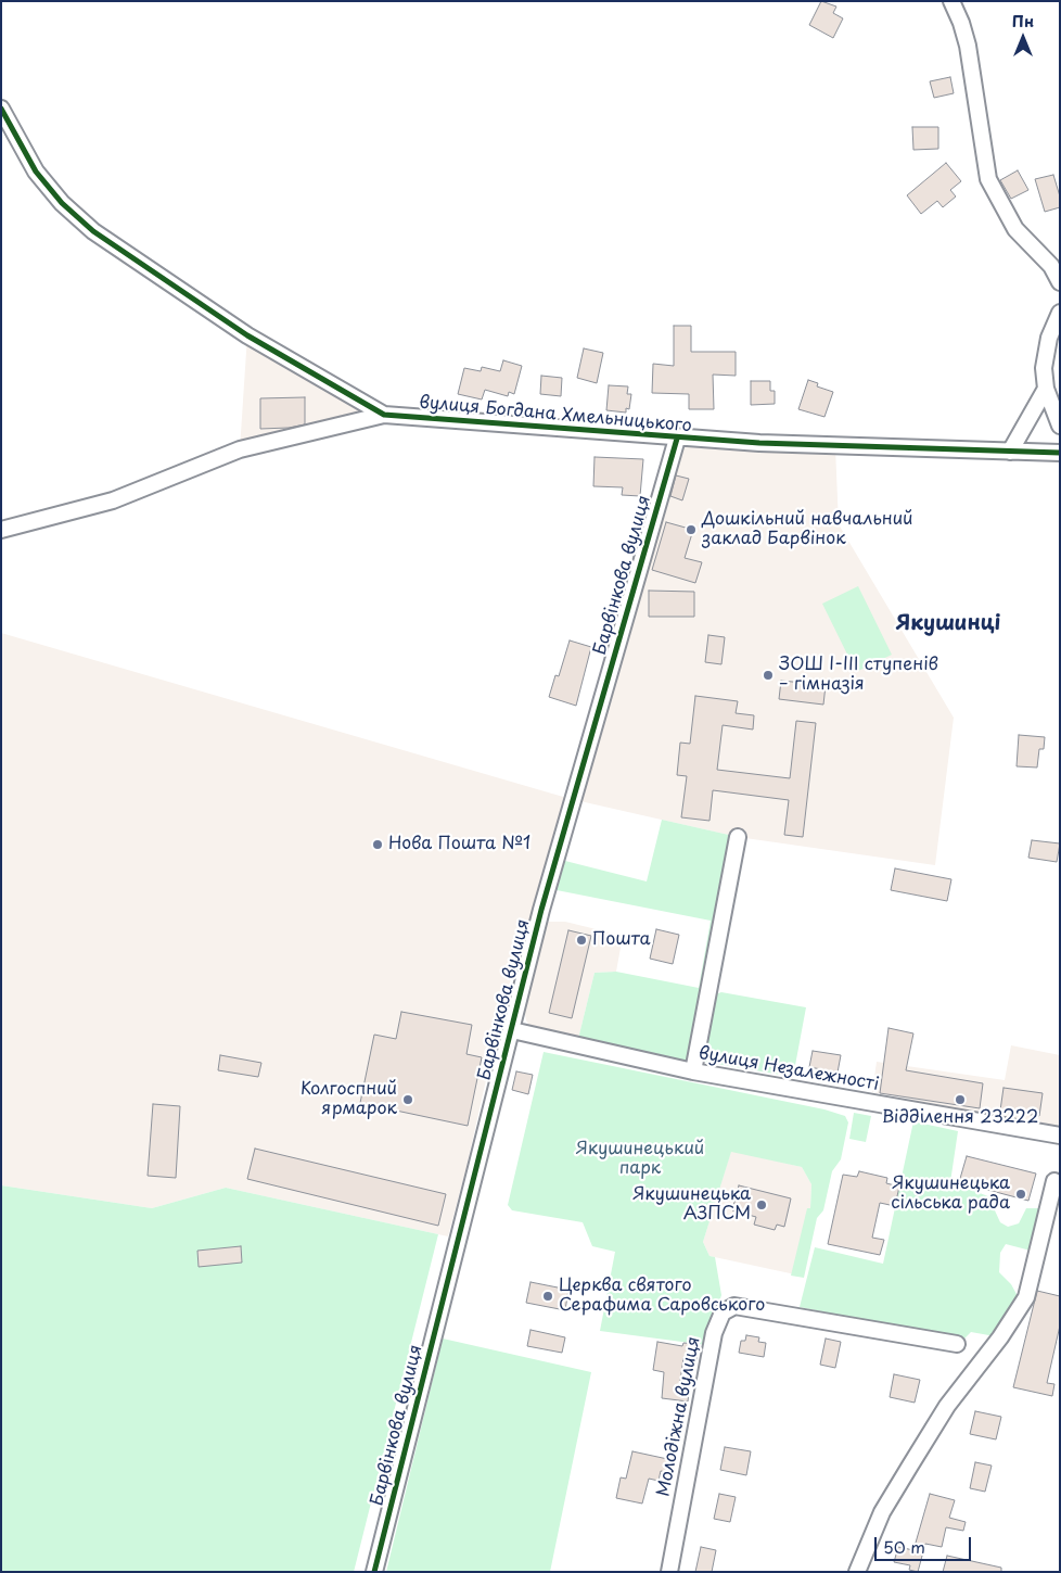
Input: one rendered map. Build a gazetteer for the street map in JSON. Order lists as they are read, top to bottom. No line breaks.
{"streets":{"street":["вулиця Богдана Хмельницького","Барвінкова вулиця","вулиця Незалежності","Молодіжна вулиця"]},"crossings":[["вулиця Богдана Хмельницького","Барвінкова вулиця"],["Барвінкова вулиця","вулиця Незалежності"]],"districts":["Якушинці"],"parks":["Якушинецький парк"],"places":["Дошкільний навчальний заклад Барвінок","ЗОШ І-ІІІ ступенів – гімназія","Нова Пошта №1","Пошта","Колгоспний ярмарок","Відділення 23222","Якушинецька сільська рада","Якушинецька АЗПСМ","Церква святого Серафима Саровського"],"scale_bar":"50 m","north":"top"}
